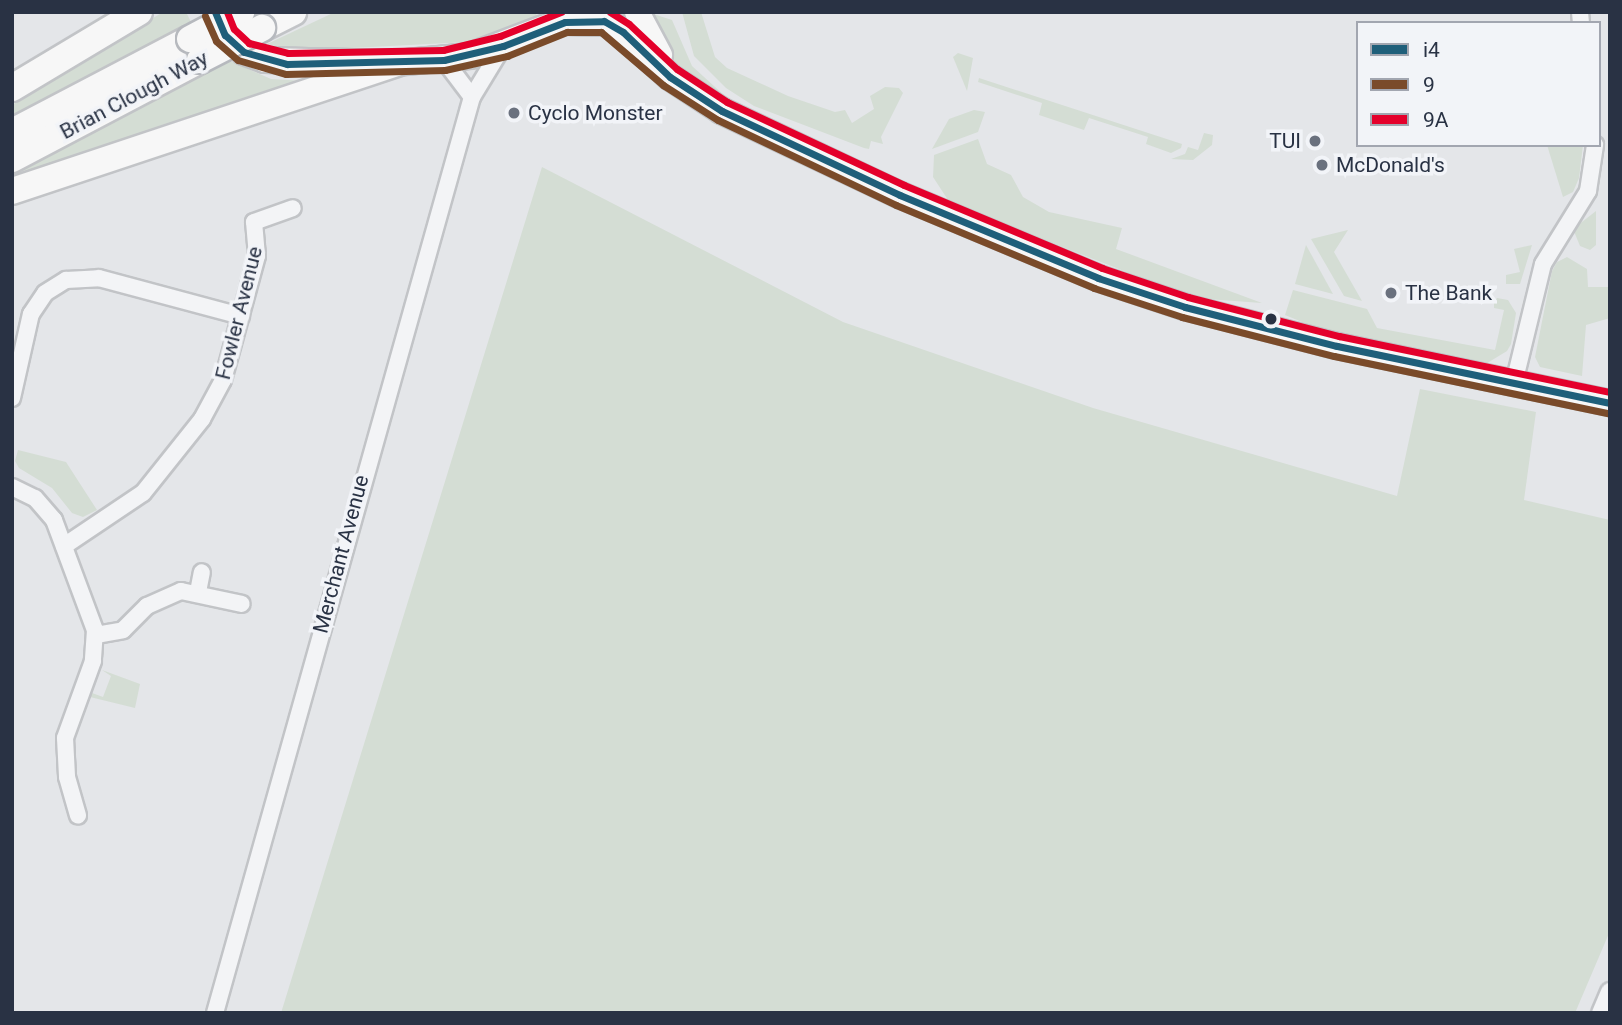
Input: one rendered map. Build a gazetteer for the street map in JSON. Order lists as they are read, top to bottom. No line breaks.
{"streets":{"highway":["Brian Clough Way"],"street":["Fowler Avenue","Merchant Avenue"]},"places":["Cyclo Monster","TUI","McDonald's","The Bank"],"lines":["transit line i4","transit line 9A","transit line 9"],"legend":["i4","9","9A"]}
